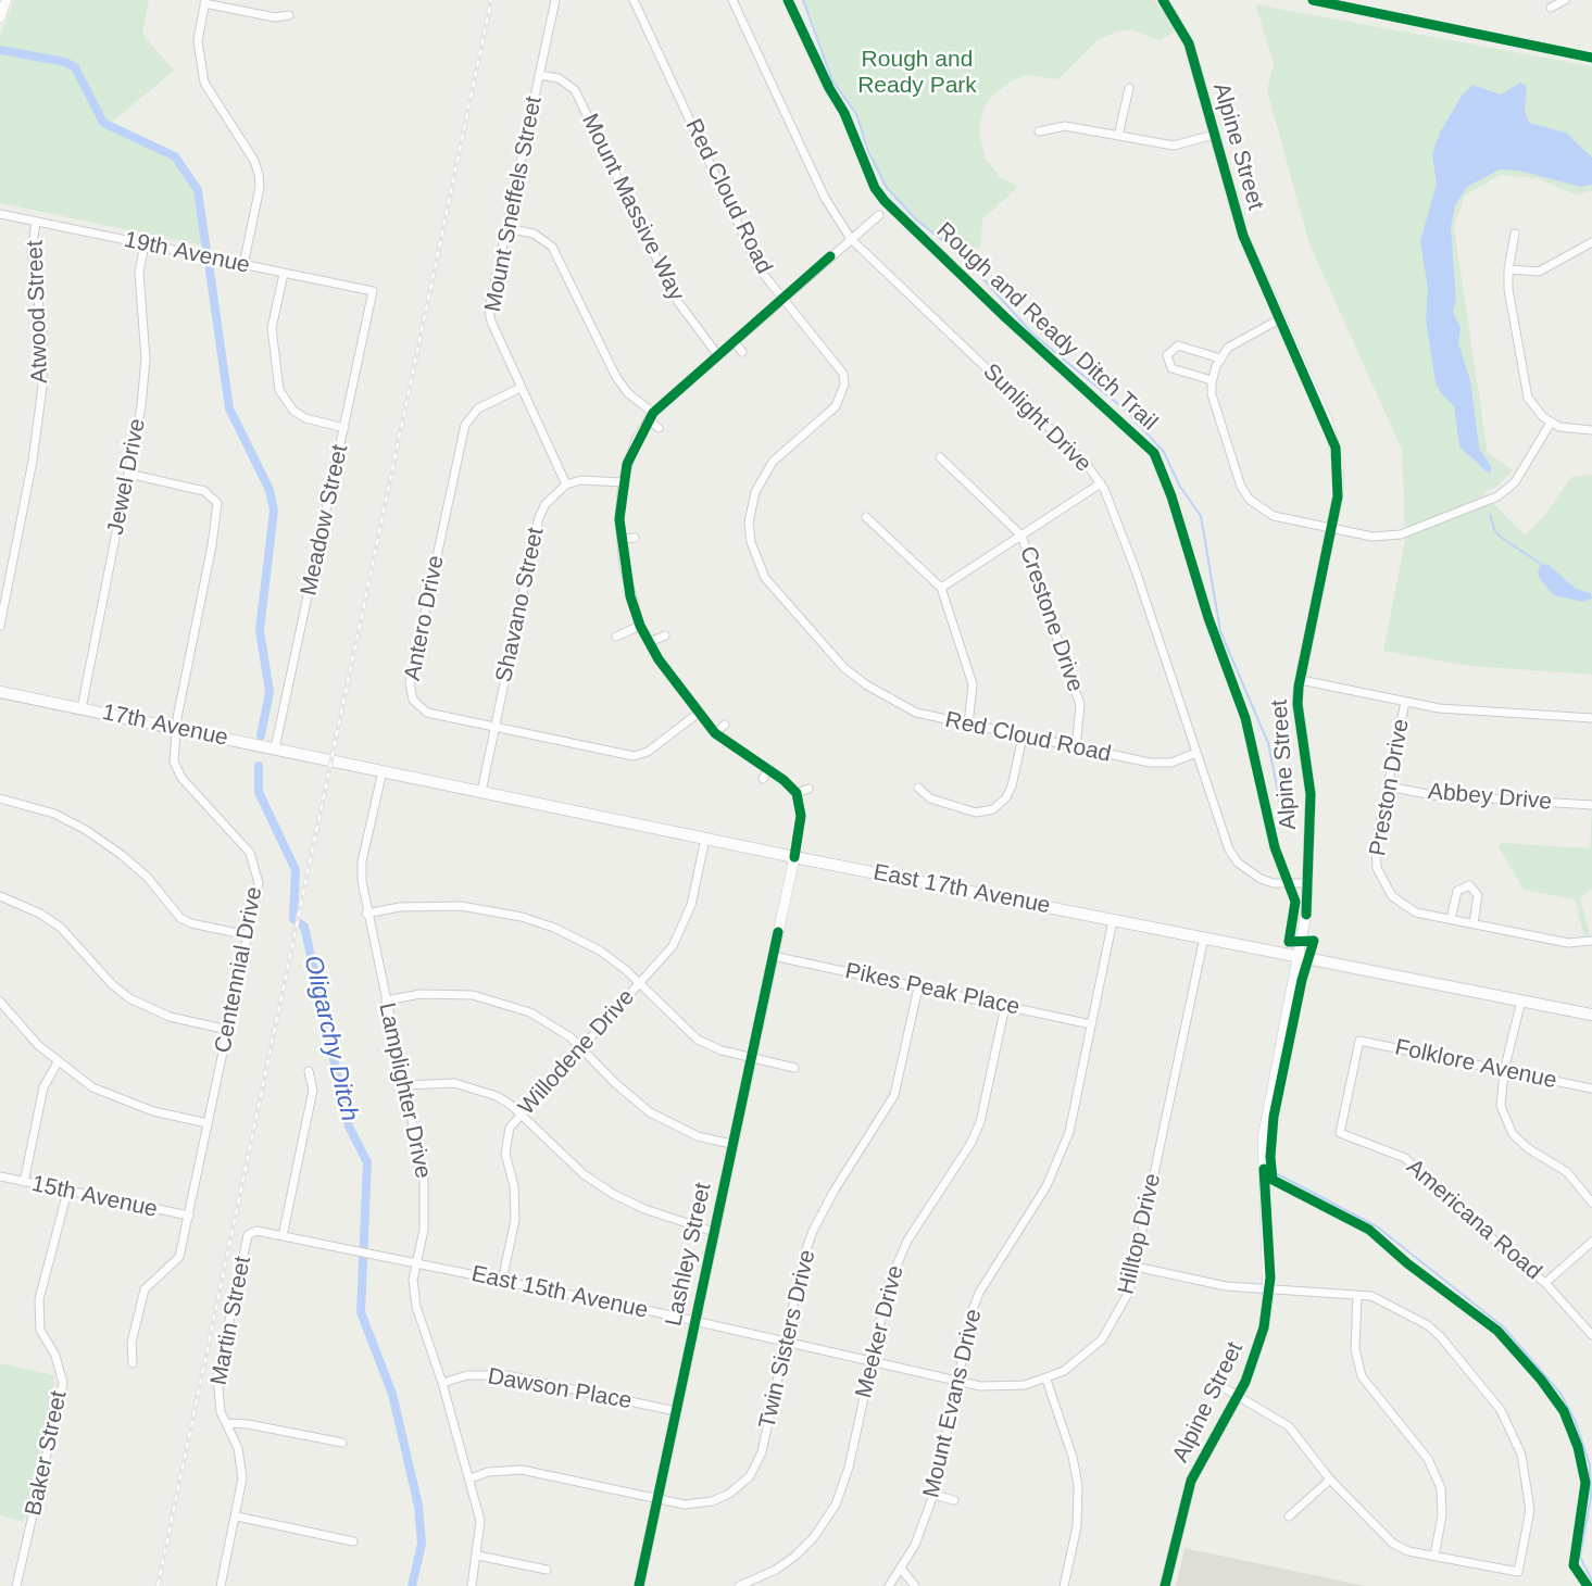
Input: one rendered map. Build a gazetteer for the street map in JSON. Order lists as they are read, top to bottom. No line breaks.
{"streets":{"main road":["17th Avenue","East 17th Avenue"],"street":["Alpine Street","Red Cloud Road","Mount Sneffels Street","Mount Massive Way","19th Avenue","Atwood Street","Sunlight Drive","Jewel Drive","Meadow Street","Shavano Street","Antero Drive","Crestone Drive","Preston Drive","Abbey Drive","Centennial Drive","Pikes Peak Place","Willodene Drive","Folklore Avenue","Lamplighter Drive","15th Avenue","Americana Road","Hilltop Drive","Lashley Street","East 15th Avenue","Martin Street","Meeker Drive","Twin Sisters Drive","Dawson Place","Mount Evans Drive","Baker Street"],"cycle path":["Rough and Ready Ditch Trail"]},"crossings":[["Alpine Street","Sunlight Drive"],["Alpine Street","East 17th Avenue"],["Red Cloud Road","Sunlight Drive"],["Red Cloud Road","Crestone Drive"],["Mount Sneffels Street","Mount Massive Way"],["Mount Sneffels Street","Shavano Street"],["Mount Sneffels Street","Antero Drive"],["19th Avenue","Atwood Street"],["19th Avenue","Jewel Drive"],["19th Avenue","Meadow Street"],["Jewel Drive","17th Avenue"],["Jewel Drive","Centennial Drive"],["Meadow Street","17th Avenue"],["Shavano Street","Antero Drive"],["Shavano Street","East 17th Avenue"],["17th Avenue","East 17th Avenue"],["17th Avenue","Centennial Drive"],["Preston Drive","Abbey Drive"],["East 17th Avenue","Willodene Drive"],["East 17th Avenue","Lamplighter Drive"],["East 17th Avenue","Hilltop Drive"],["East 17th Avenue","Lashley Street"],["East 17th Avenue","Mount Evans Drive"],["Centennial Drive","15th Avenue"],["Pikes Peak Place","Lashley Street"],["Pikes Peak Place","Meeker Drive"],["Pikes Peak Place","Twin Sisters Drive"],["Pikes Peak Place","Mount Evans Drive"],["Willodene Drive","East 15th Avenue"],["Folklore Avenue","Americana Road"],["Lamplighter Drive","East 15th Avenue"],["Lamplighter Drive","Twin Sisters Drive"],["Lamplighter Drive","Dawson Place"],["15th Avenue","Baker Street"],["Hilltop Drive","East 15th Avenue"],["Lashley Street","East 15th Avenue"],["Lashley Street","Twin Sisters Drive"],["Lashley Street","Dawson Place"],["East 15th Avenue","Martin Street"],["East 15th Avenue","Meeker Drive"],["East 15th Avenue","Twin Sisters Drive"],["East 15th Avenue","Mount Evans Drive"]],"water":["Oligarchy Ditch"],"parks":["Rough and Ready Park"]}
